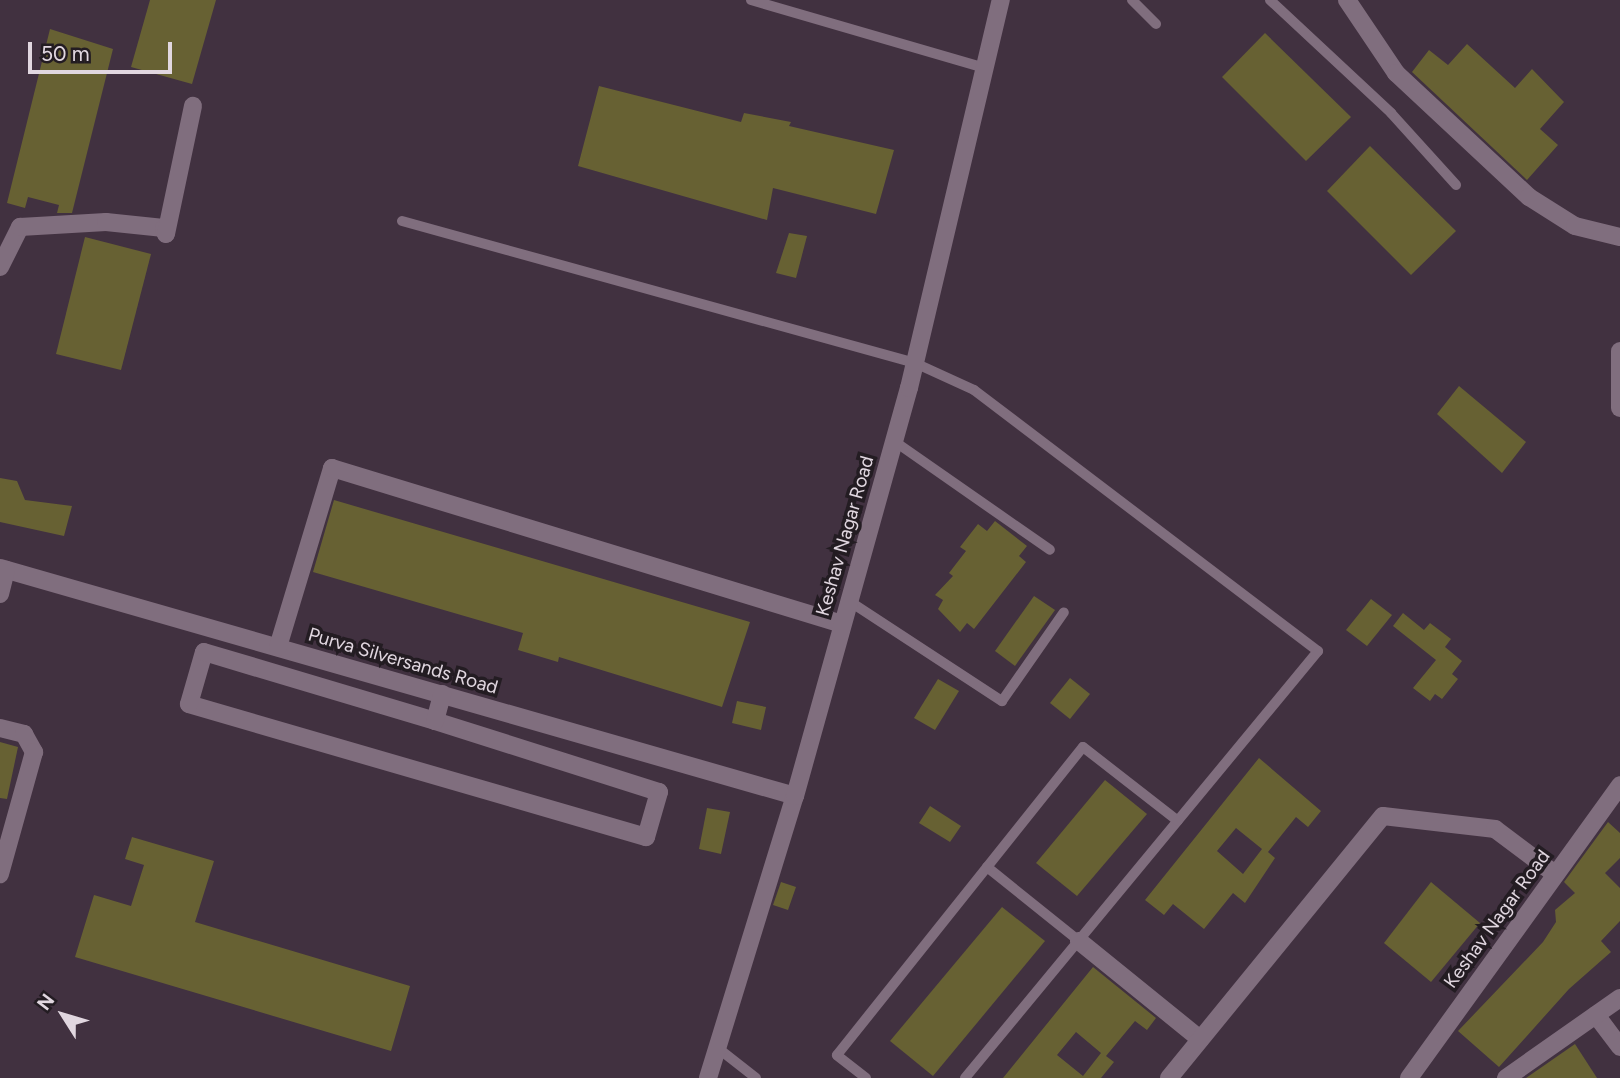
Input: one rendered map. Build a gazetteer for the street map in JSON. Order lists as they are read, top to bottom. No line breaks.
{"streets":{"street":["Keshav Nagar Road","Purva Silversands Road"]},"crossings":[["Keshav Nagar Road","Purva Silversands Road"]],"scale_bar":"50 m","north":"top left"}
